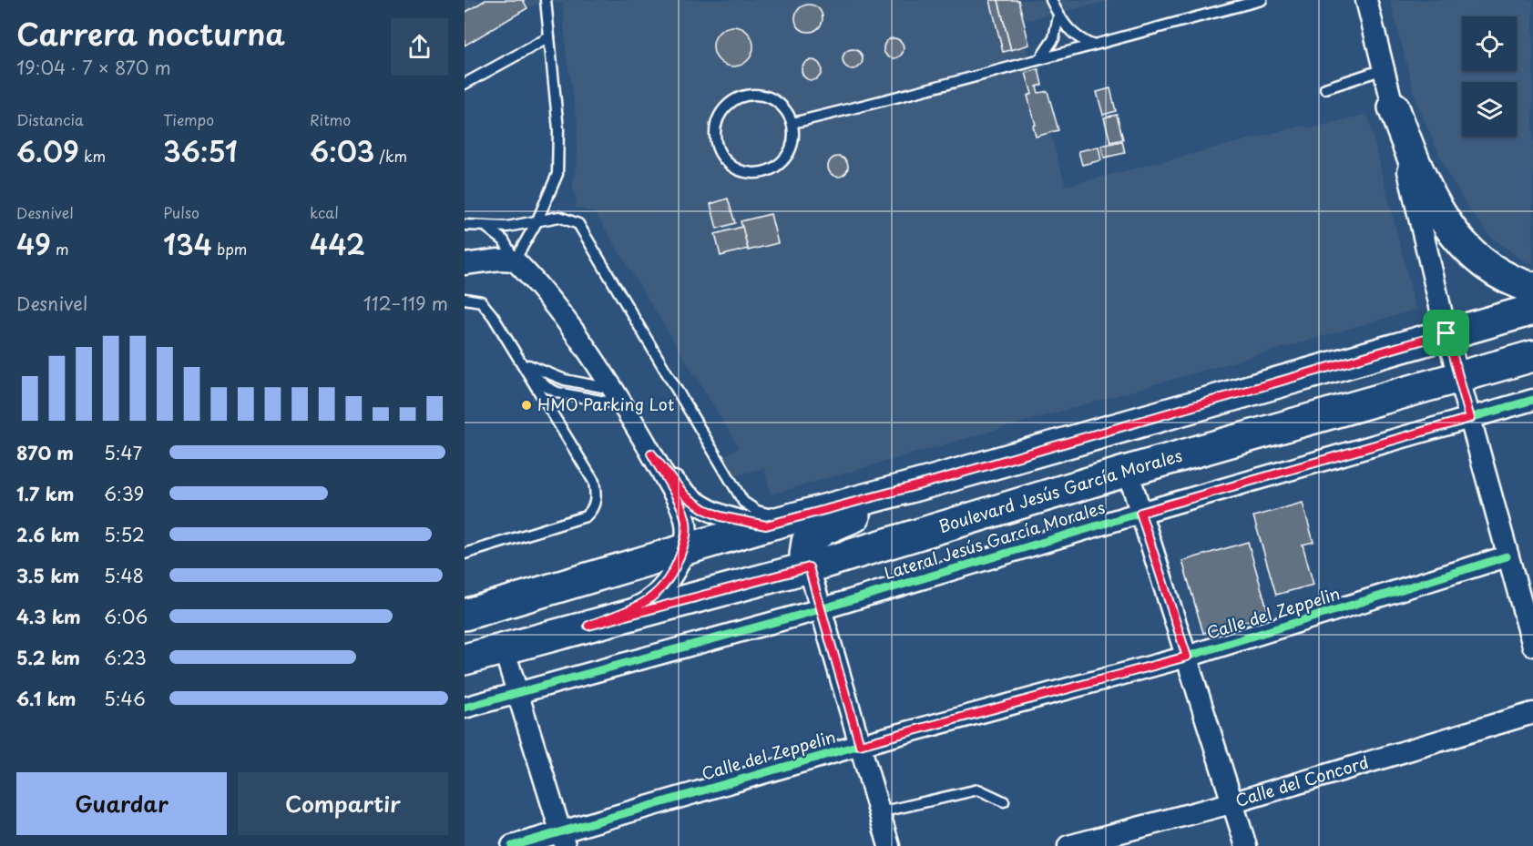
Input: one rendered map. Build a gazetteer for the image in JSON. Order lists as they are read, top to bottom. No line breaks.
{"streets":{"main road":["Boulevard Jesús García Morales"],"street":["Lateral Jesús García Morales","Calle del Zeppelin","Calle del Concord"]},"places":["HMO Parking Lot"],"page":{"heading":["Carrera nocturna","19:04 · 7 × 870 m"],"stats":[["Distancia","6.09 km"],["Tiempo","36:51"],["Ritmo","6:03 /km"],["Desnivel","49 m"],["Pulso","134 bpm"],["kcal","442"]],"chart":["Desnivel","112–119 m"],"list":[{"name":"870 m","note":"5:47"},{"name":"1.7 km","note":"6:39"},{"name":"2.6 km","note":"5:52"},{"name":"3.5 km","note":"5:48"},{"name":"4.3 km","note":"6:06"},{"name":"5.2 km","note":"6:23"},{"name":"6.1 km","note":"5:46"}],"buttons":["Guardar","Compartir"]}}
